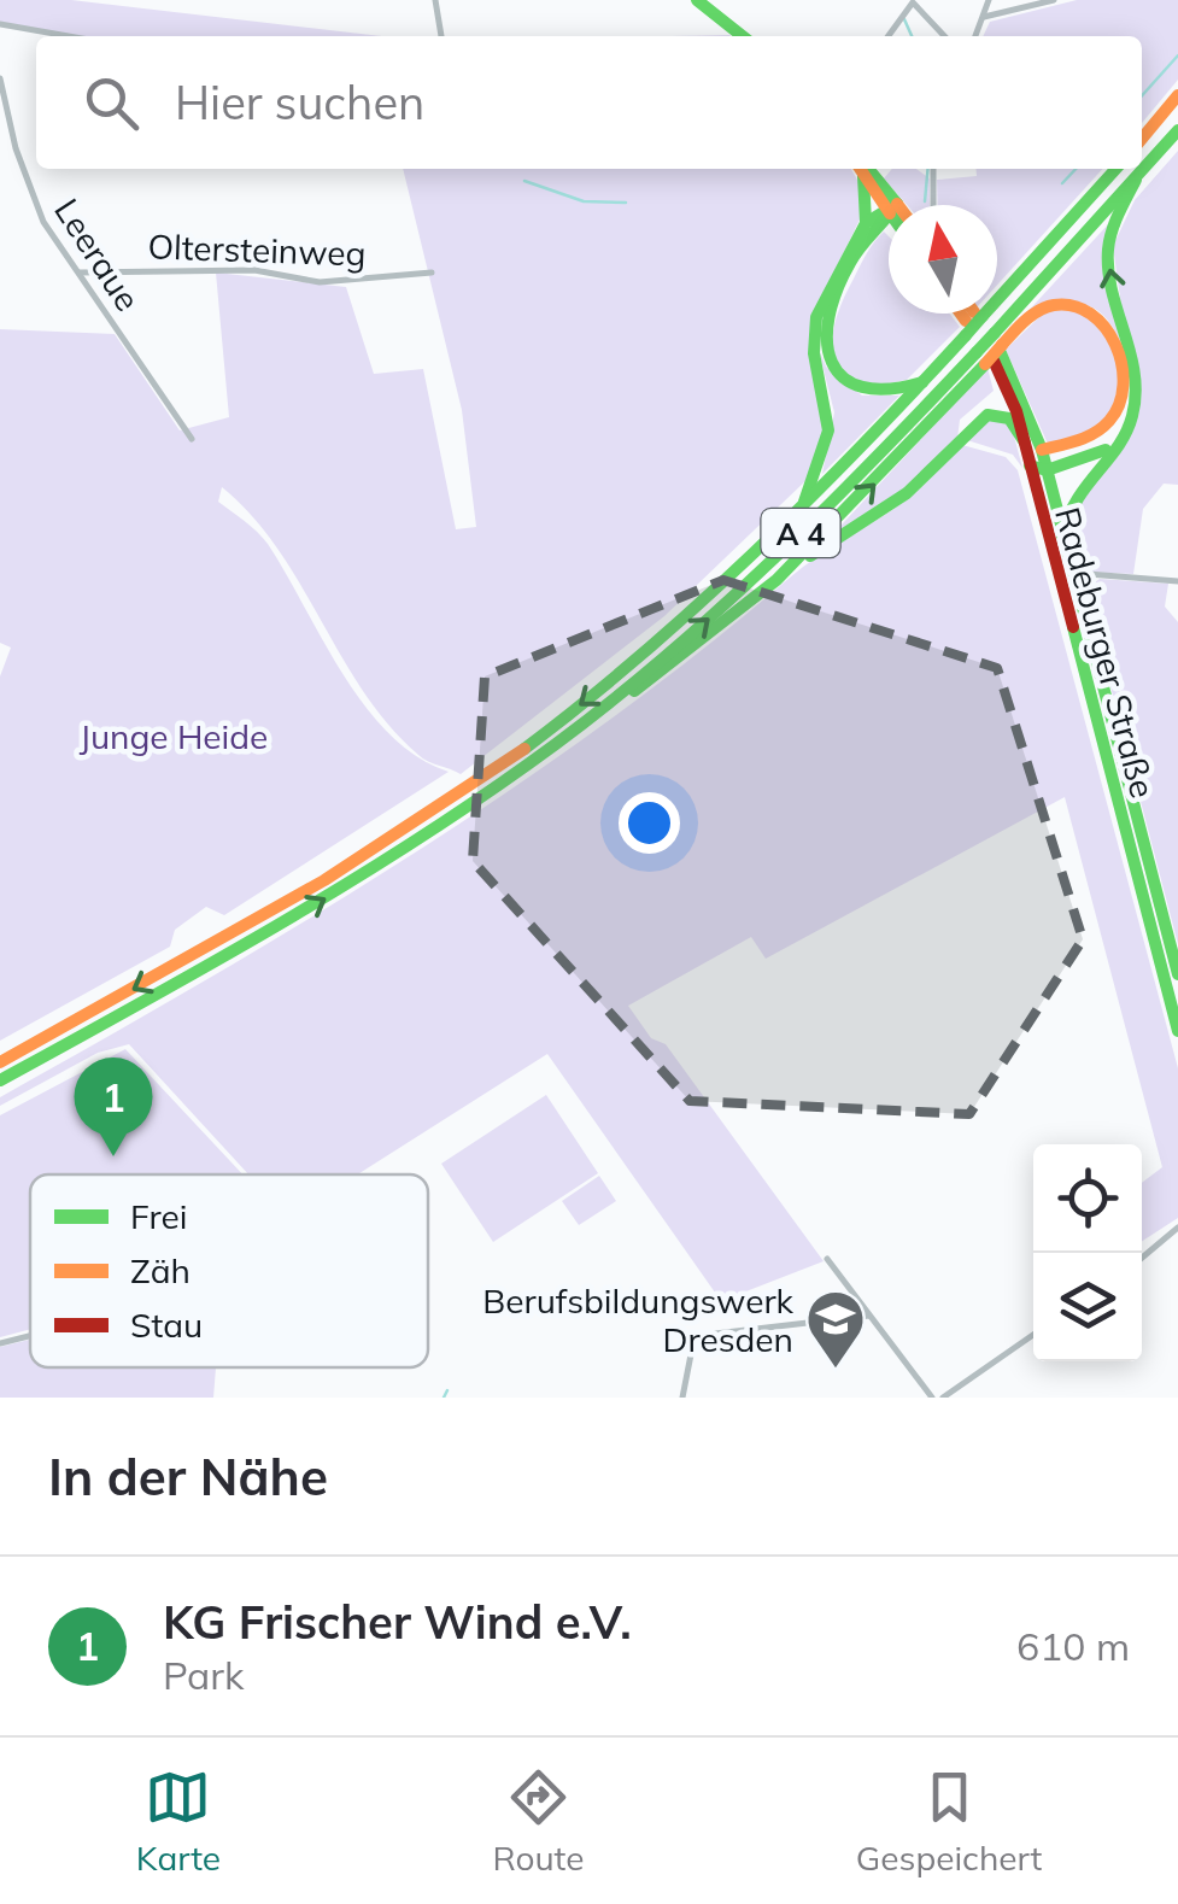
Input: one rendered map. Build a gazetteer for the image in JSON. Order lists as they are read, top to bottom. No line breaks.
{"streets":{"main road":["A 4","Radeburger Straße"],"street":["Oltersteinweg","Leeraue"]},"crossings":[["Oltersteinweg","Leeraue"],["A 4","Radeburger Straße"]],"parks":["Junge Heide"],"places":{"school or university":["Berufsbildungswerk Dresden"]},"legend":["Frei","Zäh","Stau"],"north":"top","page":{"search":"Hier suchen","pins":"1","heading":"In der Nähe","list":[{"mark":"1","name":"KG Frischer Wind e.V.","note":"Park","value":"610 m"}],"nav":["Karte","Route","Gespeichert"]}}
